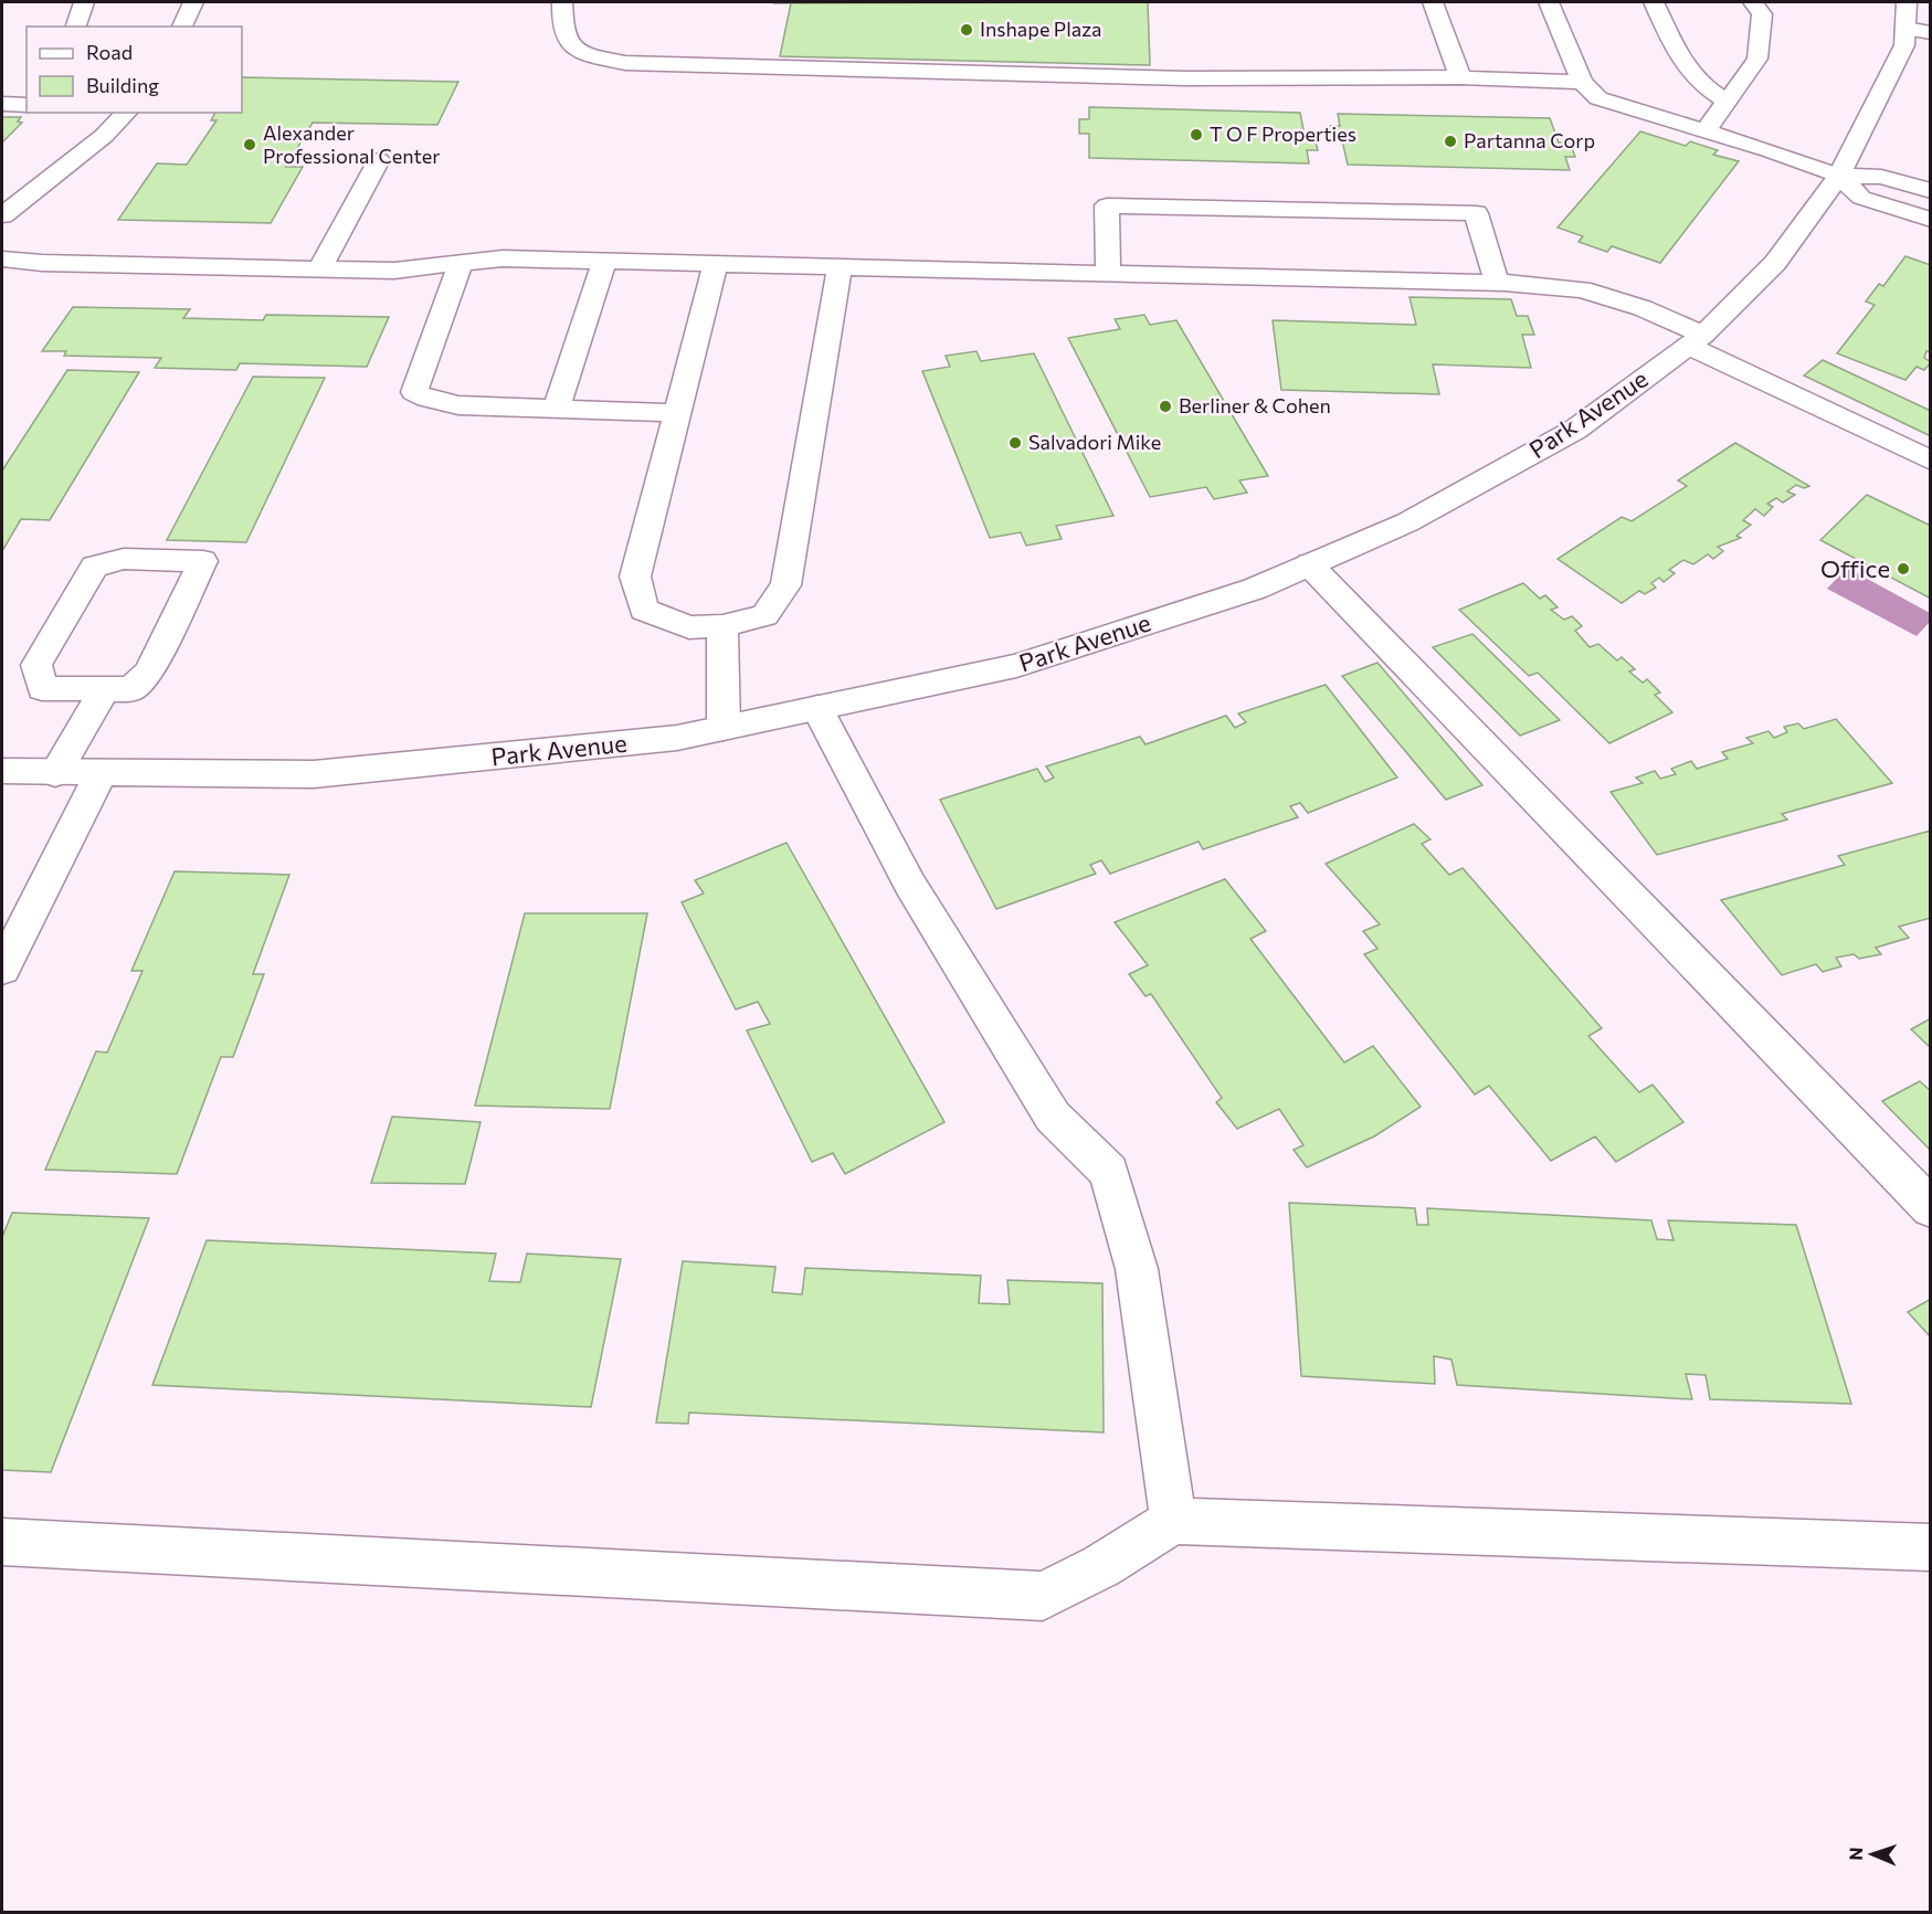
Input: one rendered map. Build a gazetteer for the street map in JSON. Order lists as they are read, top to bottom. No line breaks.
{"streets":{"street":["Park Avenue"]},"places":["Inshape Plaza","T O F Properties","Partanna Corp","Alexander Professional Center","Berliner & Cohen","Salvadori Mike","Office"],"legend":["Road","Building"],"north":"left"}
